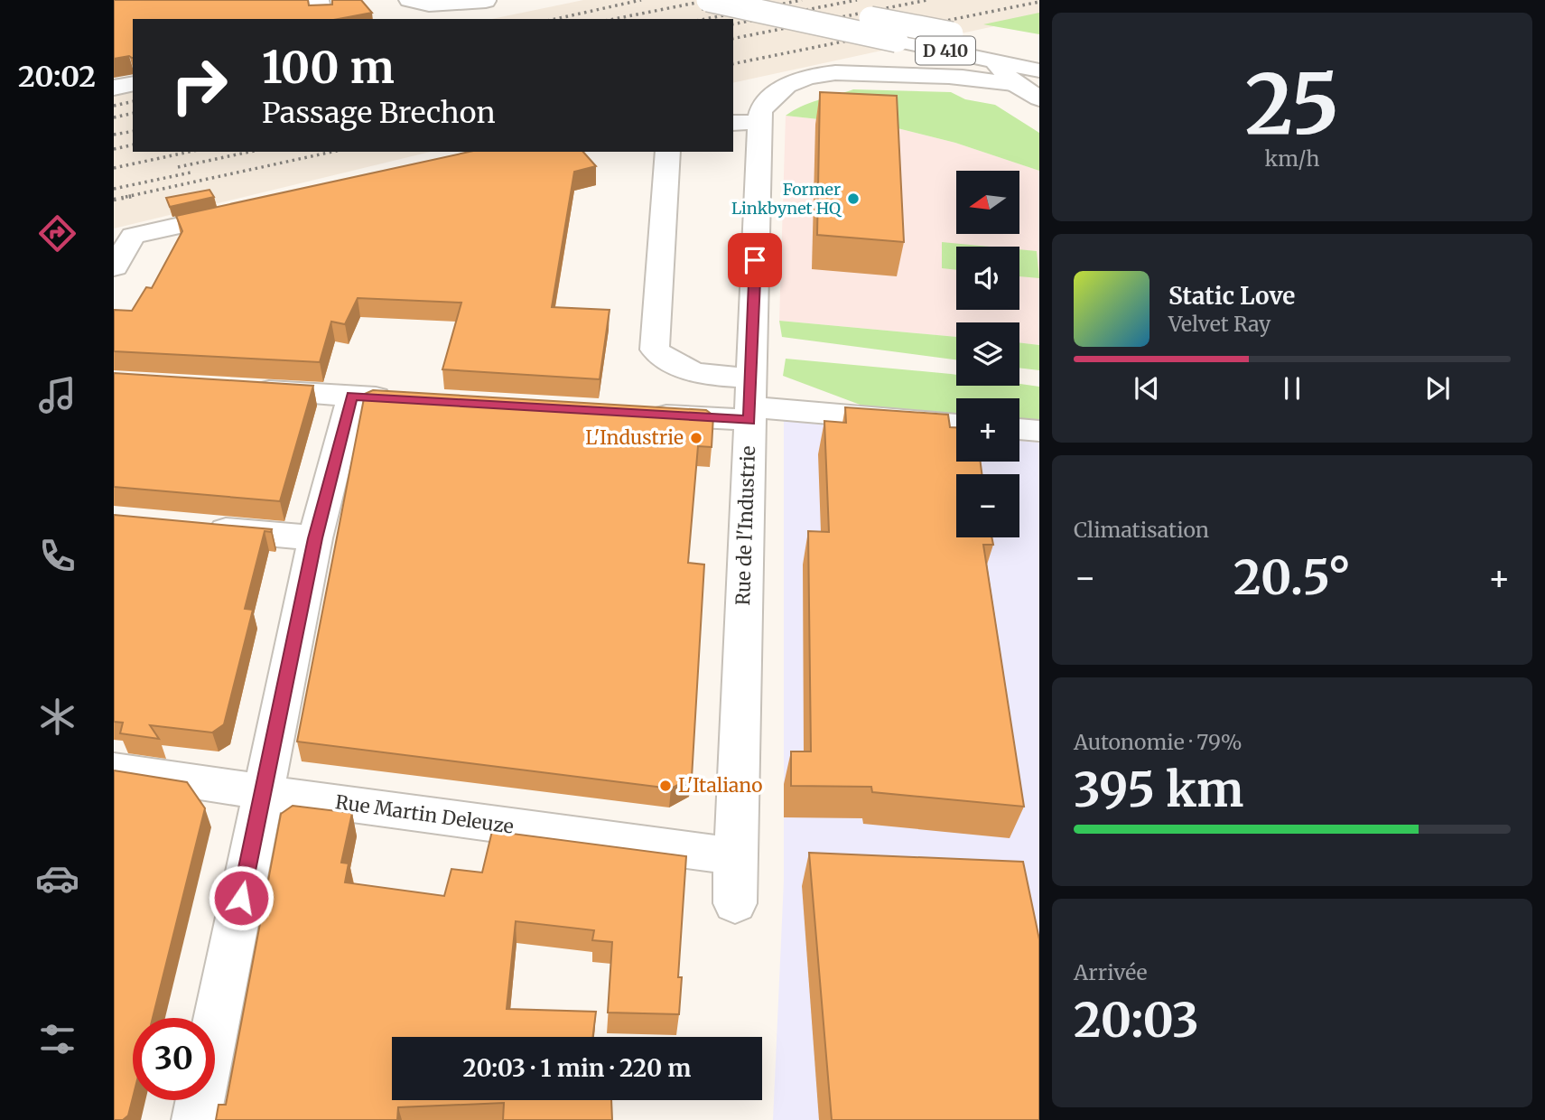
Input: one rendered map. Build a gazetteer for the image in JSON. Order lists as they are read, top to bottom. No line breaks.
{"streets":{"street":["D 410","Rue de l'Industrie","Rue Martin Deleuze"]},"crossings":[["Rue de l'Industrie","Rue Martin Deleuze"]],"places":["Former Linkbynet HQ","L'Industrie","L'Italiano"],"north":"left","page":{"tabs":"20:02","tile":[["25","km/h"],"Climatisation",["Autonomie · 79%","395 km"],["Arrivée","20:03"]],"turn":["100 m","Passage Brechon"],"map_buttons":["+","−"],"song":["Static Love","Velvet Ray"],"heat":["−","20.5°","+"],"limit":"30","trip":"20:03 · 1 min · 220 m"}}
